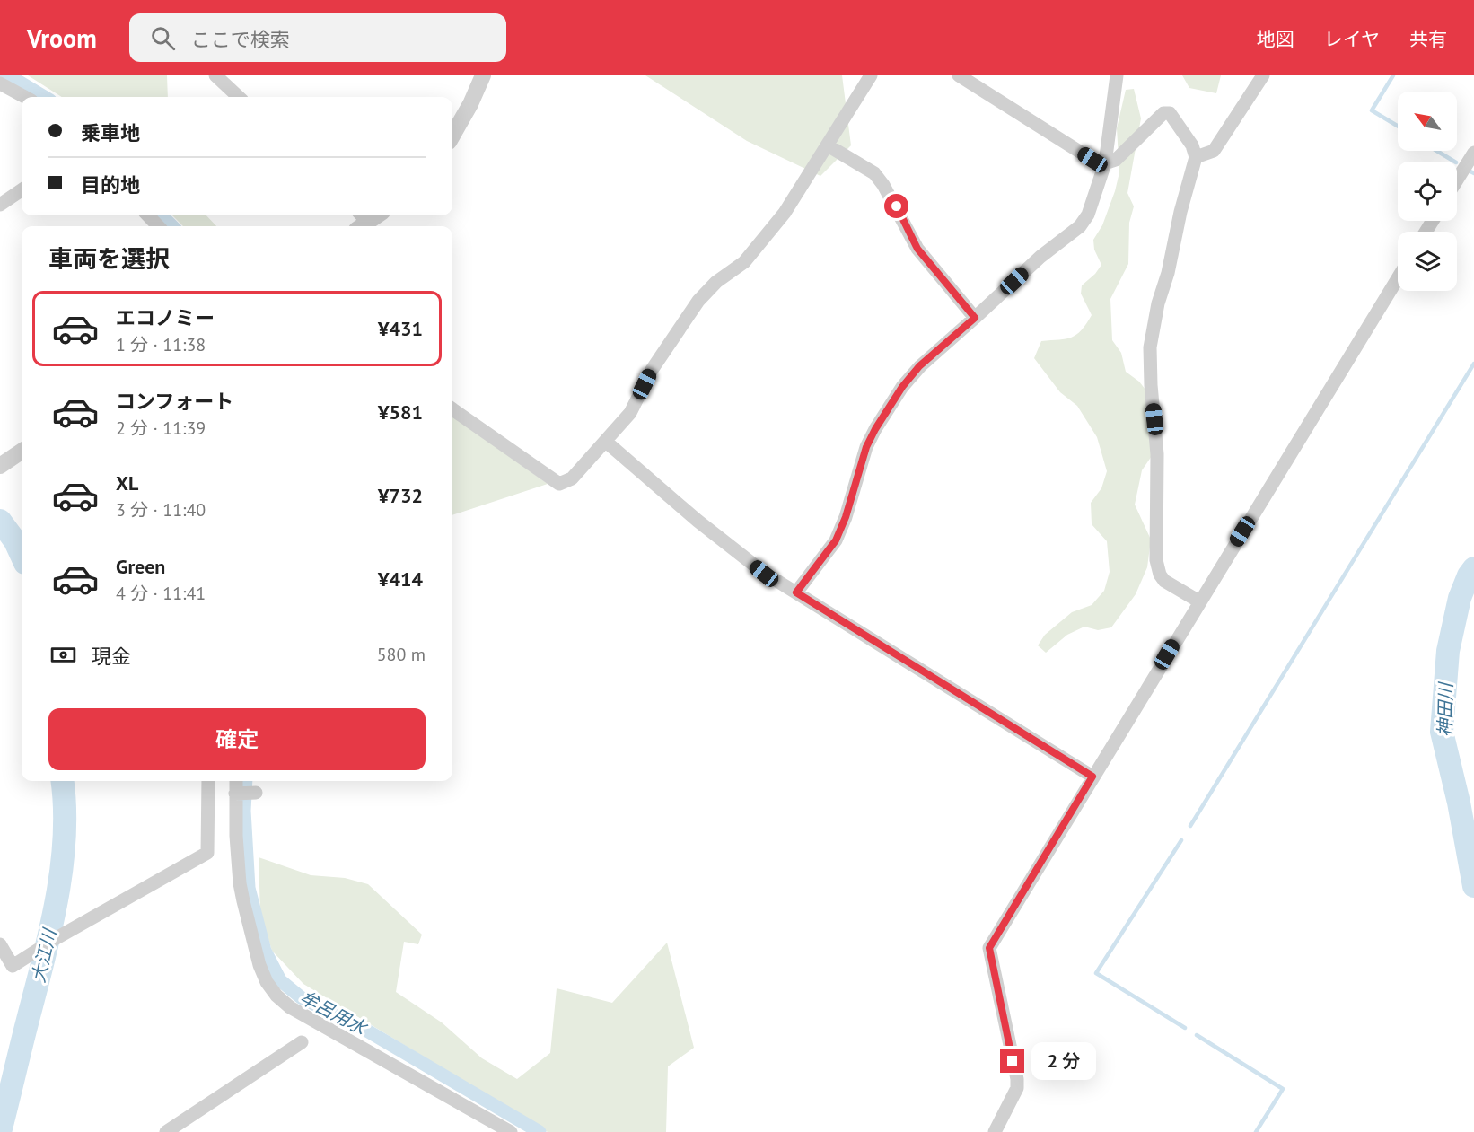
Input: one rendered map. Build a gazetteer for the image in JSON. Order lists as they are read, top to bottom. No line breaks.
{"water":["神田川","大江川","牟呂用水"],"north":"top left","page":{"header":"Vroom","search":"ここで検索","nav":["地図","レイヤ","共有"],"banner":["乗車地","目的地"],"heading":"車両を選択","list":[{"name":"エコノミー","note":"1 分 · 11:38","value":"¥431"},{"name":"コンフォート","note":"2 分 · 11:39","value":"¥581"},{"name":"XL","note":"3 分 · 11:40","value":"¥732"},{"name":"Green","note":"4 分 · 11:41","value":"¥414"}],"pay":["現金","580 m"],"buttons":"確定","bubble":"2 分"}}
